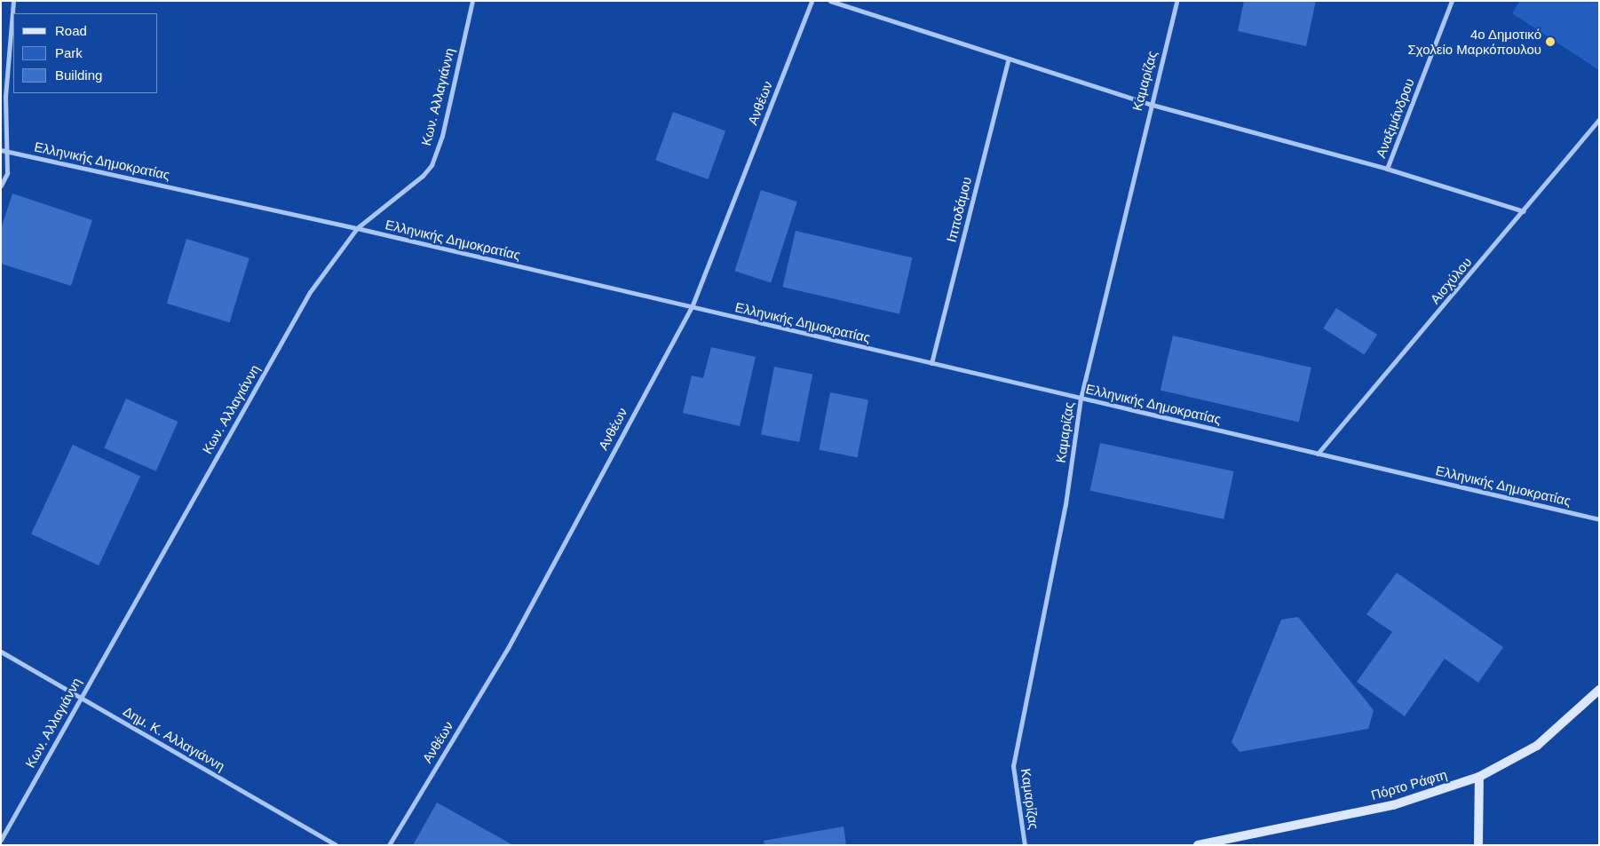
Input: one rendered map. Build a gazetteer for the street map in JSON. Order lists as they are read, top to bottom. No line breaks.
{"streets":{"main road":["Πόρτο Ράφτη"],"street":["Καμαρίζας","Κων. Αλλαγιάννη","Ανθέων","Αναξιμάνδρου","Ελληνικής Δημοκρατίας","Ιπποδάμου","Αισχύλου","Δημ. Κ. Αλλαγιάννη"]},"crossings":[["Καμαρίζας","Ελληνικής Δημοκρατίας"],["Κων. Αλλαγιάννη","Ελληνικής Δημοκρατίας"],["Κων. Αλλαγιάννη","Δημ. Κ. Αλλαγιάννη"],["Ανθέων","Ελληνικής Δημοκρατίας"],["Ελληνικής Δημοκρατίας","Ιπποδάμου"],["Ελληνικής Δημοκρατίας","Αισχύλου"]],"places":["4ο Δημοτικό Σχολείο Μαρκόπουλου"],"legend":["Road","Park","Building"]}
